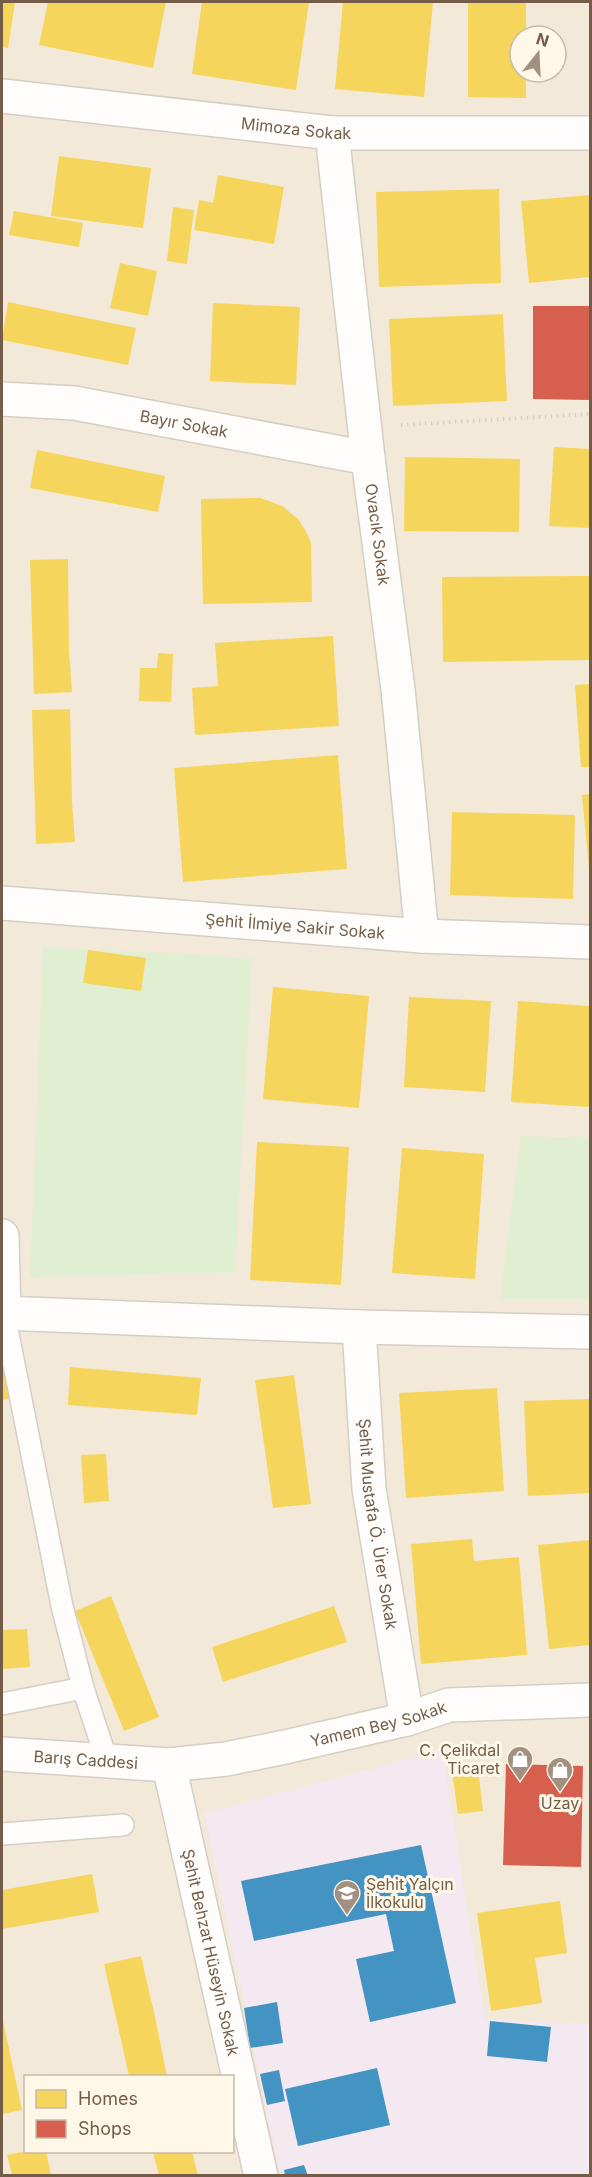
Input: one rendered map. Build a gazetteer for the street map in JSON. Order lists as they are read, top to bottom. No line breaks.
{"streets":{"street":["Mimoza Sokak","Bayır Sokak","Ovacık Sokak","Şehit İlmiye Sakir Sokak","Şehit Mustafa Ö. Ürer Sokak","Yamem Bey Sokak","Barış Caddesi","Şehit Behzat Hüseyin Sokak"]},"crossings":[["Mimoza Sokak","Ovacık Sokak"],["Bayır Sokak","Ovacık Sokak"],["Ovacık Sokak","Şehit İlmiye Sakir Sokak"],["Şehit Mustafa Ö. Ürer Sokak","Yamem Bey Sokak"],["Yamem Bey Sokak","Barış Caddesi"],["Yamem Bey Sokak","Şehit Behzat Hüseyin Sokak"],["Barış Caddesi","Şehit Behzat Hüseyin Sokak"]],"places":{"shop":["C. Çelikdal Ticaret","Uzay"],"school or university":["Şehit Yalçın İlkokulu"]},"legend":["Homes","Shops"],"north":"top"}
